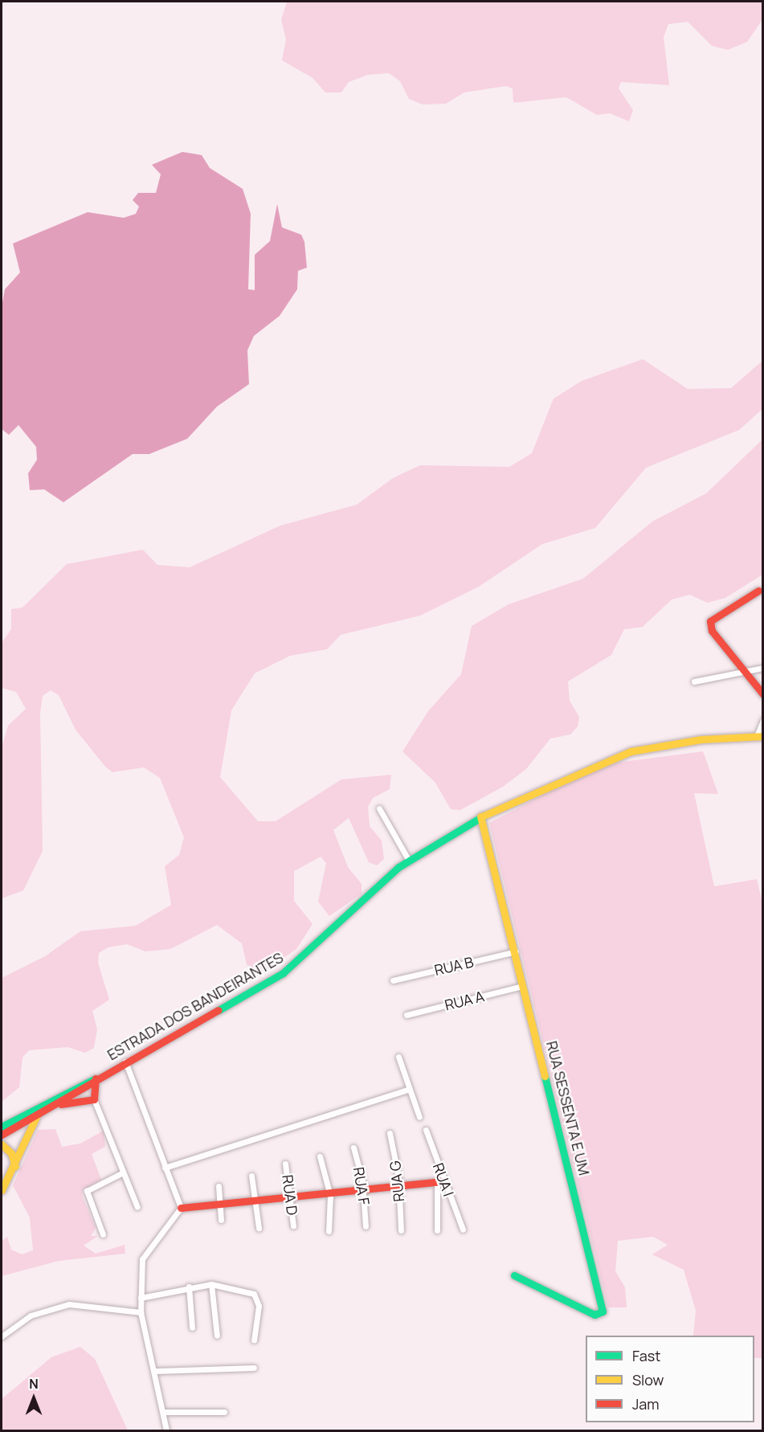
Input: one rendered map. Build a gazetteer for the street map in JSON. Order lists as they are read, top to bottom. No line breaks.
{"streets":{"street":["RUA B","RUA A","ESTRADA DOS BANDEIRANTES","RUA SESSENTA E UM","RUA I","RUA G","RUA F","RUA D"]},"crossings":[["RUA B","RUA SESSENTA E UM"],["RUA A","RUA SESSENTA E UM"],["ESTRADA DOS BANDEIRANTES","RUA SESSENTA E UM"]],"legend":["Fast","Slow","Jam"],"north":"top"}
